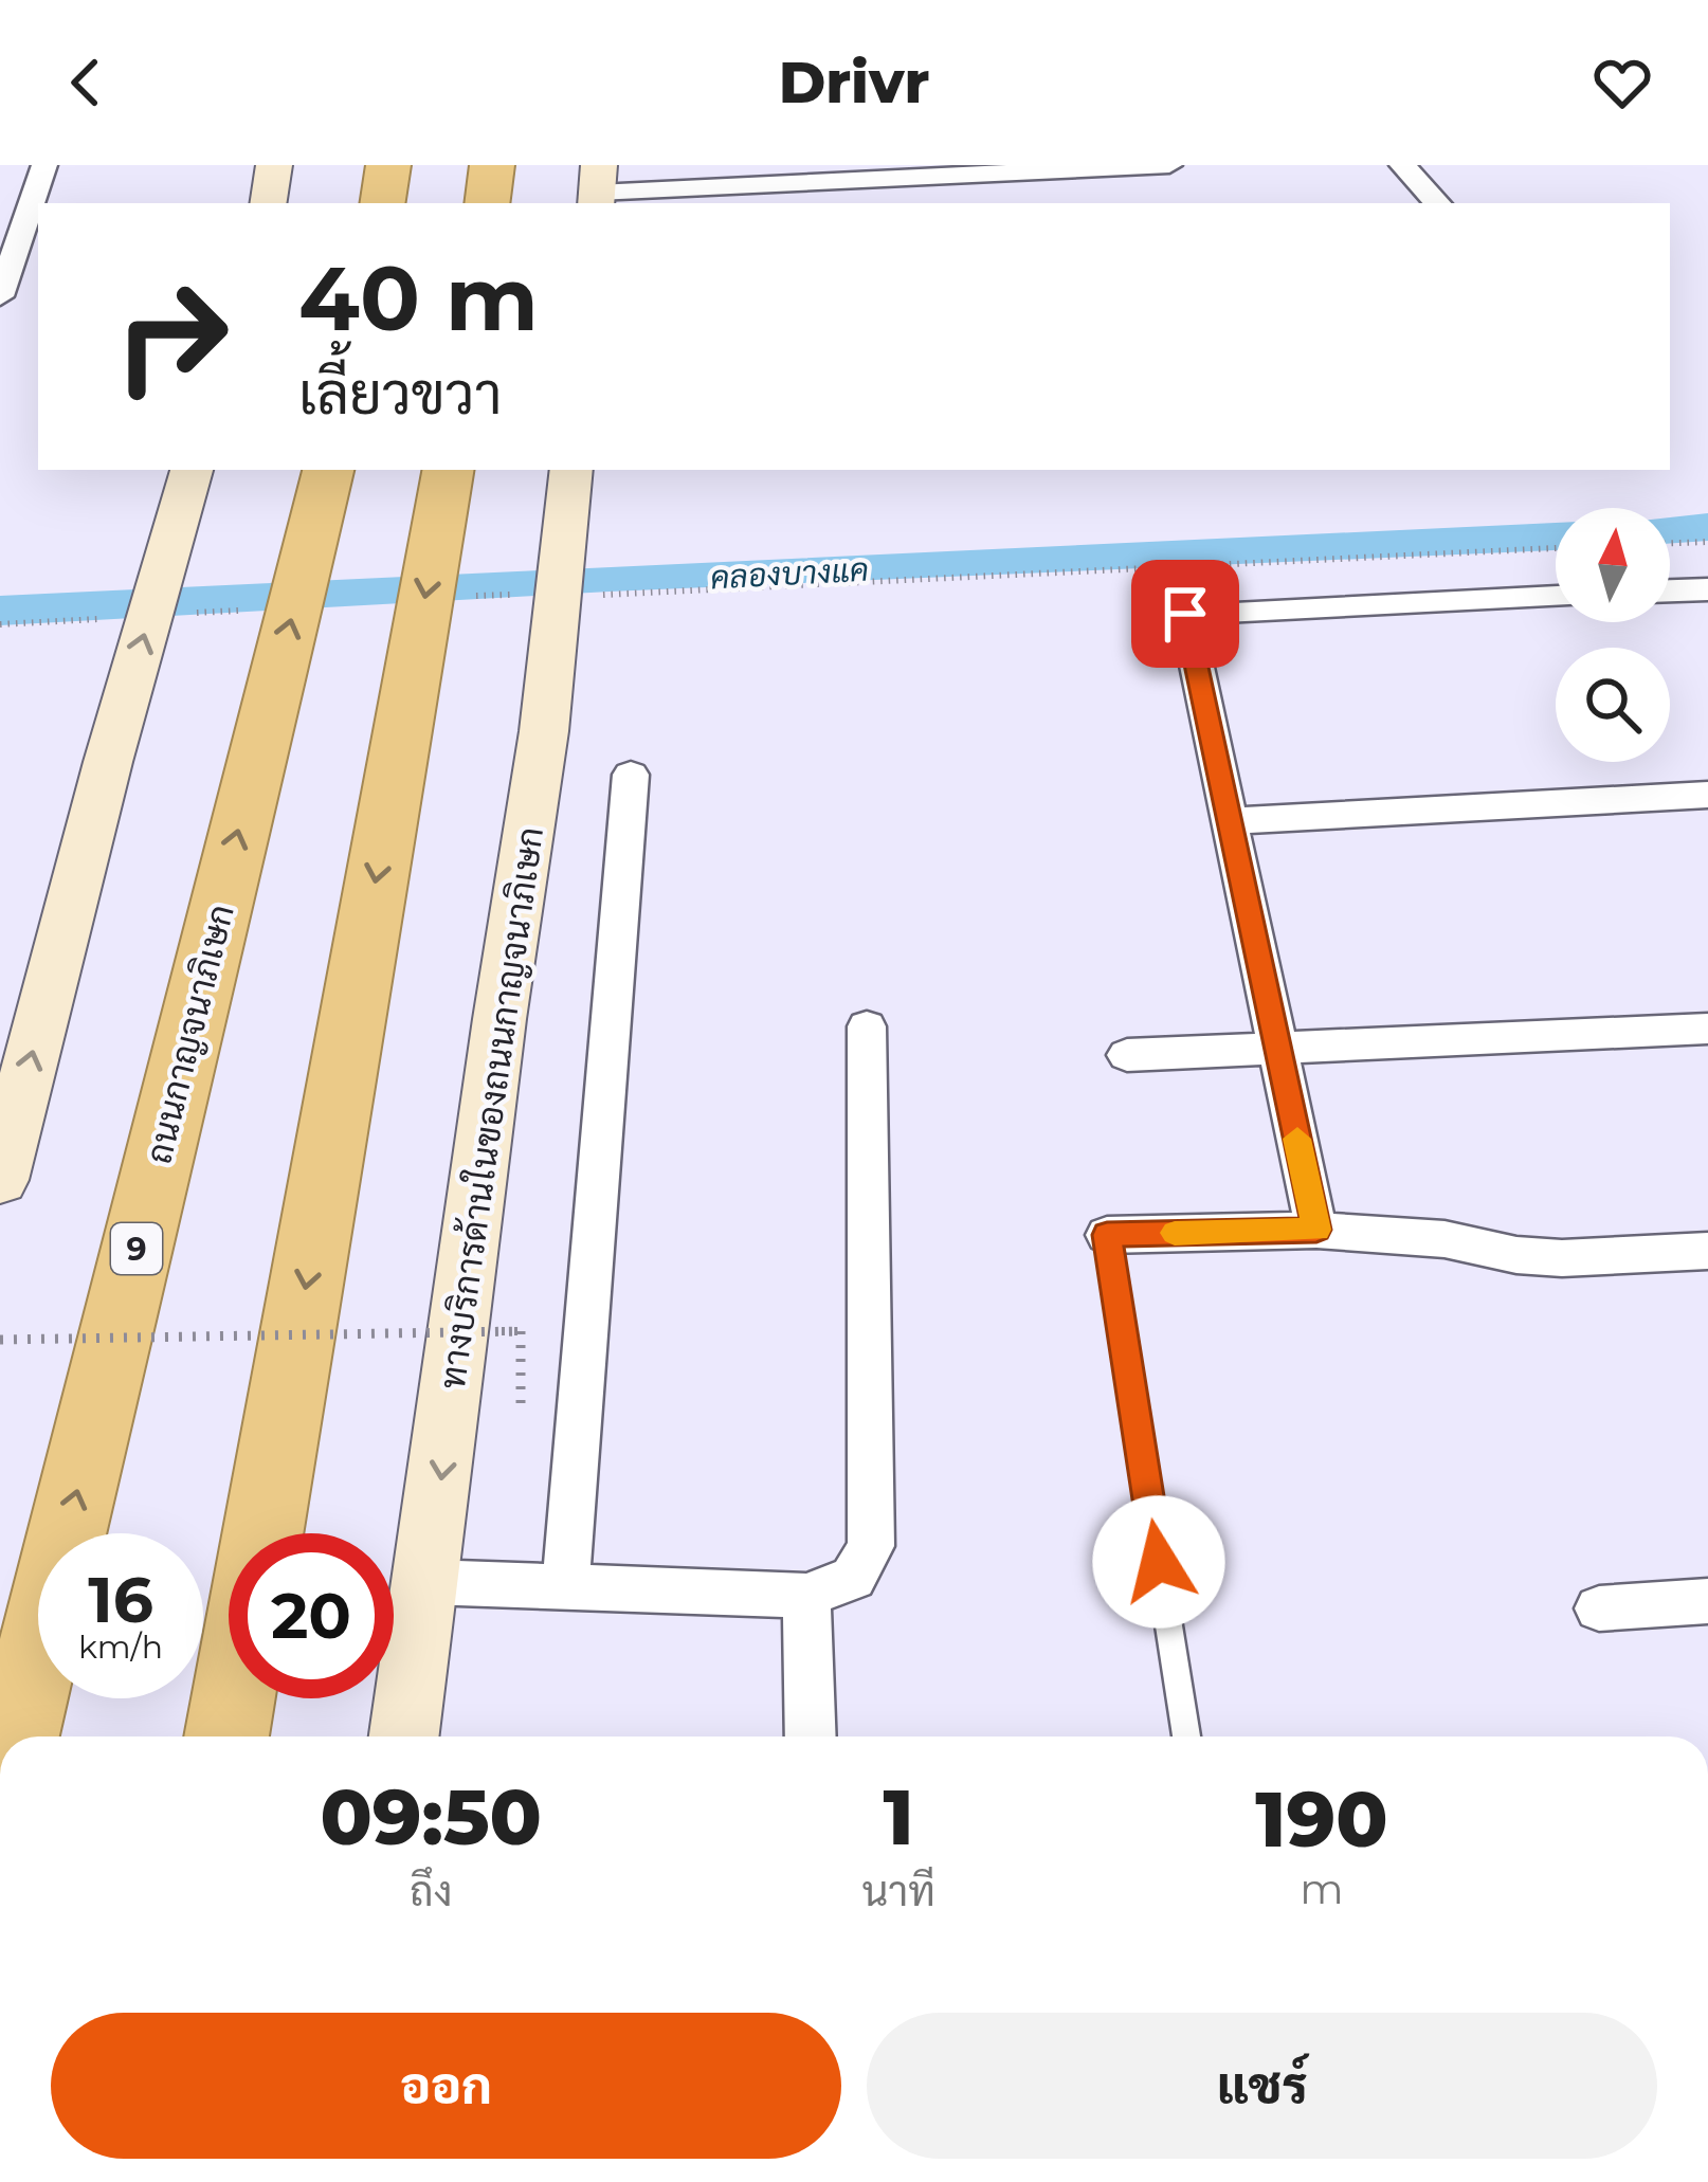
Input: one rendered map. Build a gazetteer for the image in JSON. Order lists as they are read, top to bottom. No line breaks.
{"streets":{"highway":["ถนนกาญจนาภิเษก","9"],"main road":["ทางบริการด้านในของถนนกาญจนาภิเษก"]},"water":["คลองบางแค"],"north":"top","page":{"header":"Drivr","turn":["40 m","เลี้ยวขวา"],"speed":"16 km/h","limit":"20","eta":["09:50","ถึง","1","นาที","190","m"],"buttons":["ออก","แชร์"]}}
